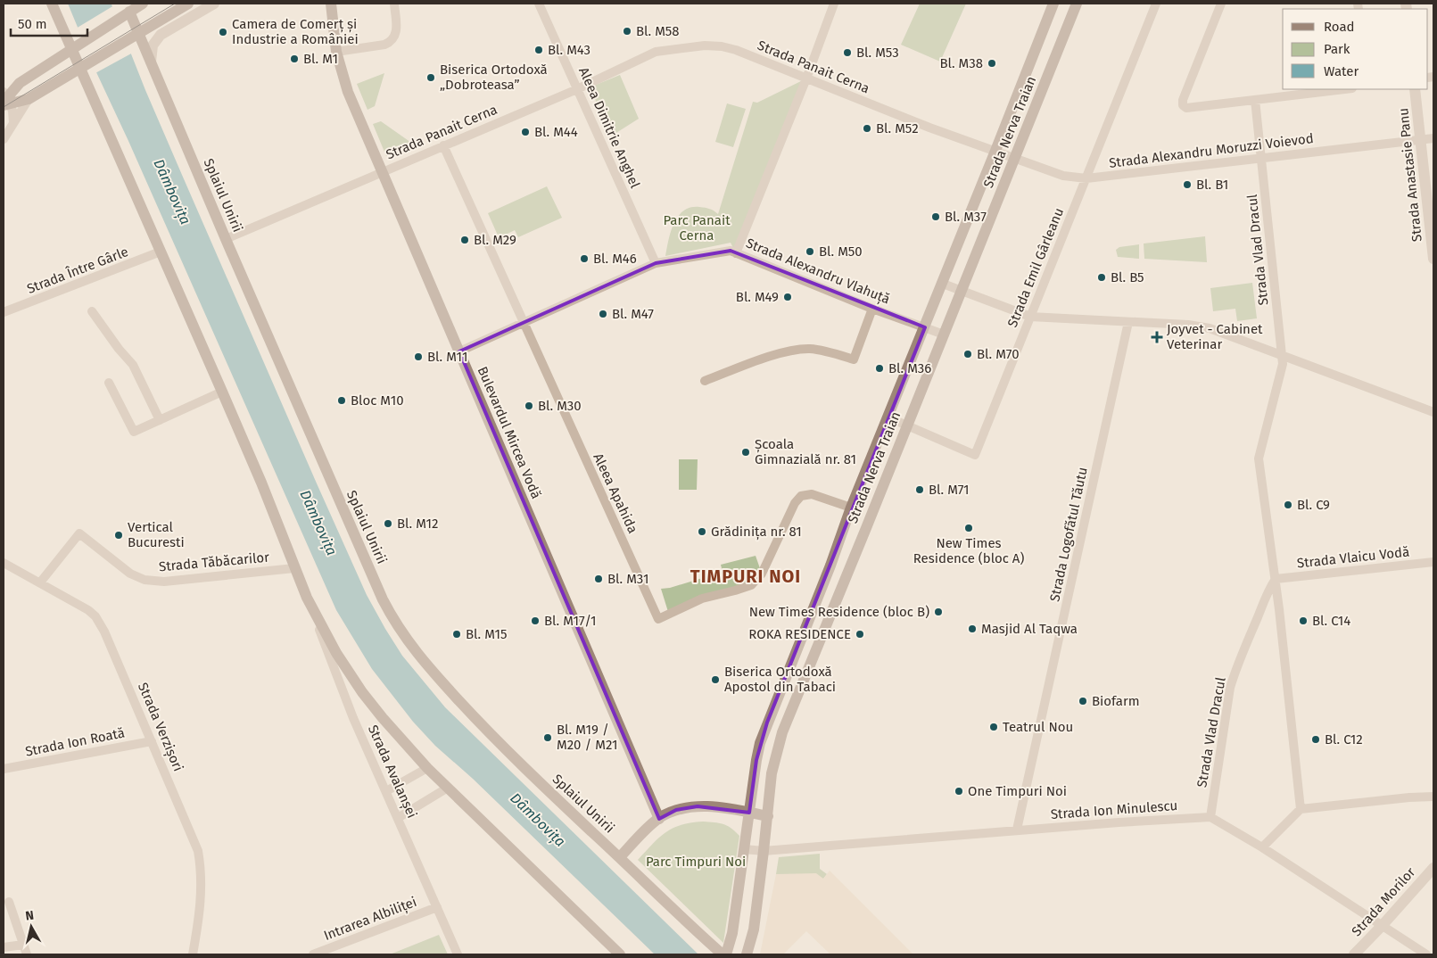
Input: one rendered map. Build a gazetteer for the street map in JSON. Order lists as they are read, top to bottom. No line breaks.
{"streets":{"main road":["Strada Nerva Traian","Splaiul Unirii","Bulevardul Mircea Vodă"],"street":["Strada Panait Cerna","Aleea Dimitrie Anghel","Strada Alexandru Moruzzi Voievod","Strada Anastasie Panu","Strada Vlad Dracul","Strada Emil Gârleanu","Strada Între Gârle","Strada Alexandru Vlahuță","Aleea Apahida","Strada Logofătul Tăutu","Strada Vlaicu Vodă","Strada Tăbăcarilor","Strada Verzișori","Strada Ion Roată","Strada Avalanșei","Strada Ion Minulescu","Strada Morilor","Intrarea Albiliței"]},"crossings":[["Strada Panait Cerna","Aleea Dimitrie Anghel"],["Strada Panait Cerna","Strada Nerva Traian"],["Strada Panait Cerna","Strada Alexandru Moruzzi Voievod"],["Strada Panait Cerna","Splaiul Unirii"],["Strada Panait Cerna","Bulevardul Mircea Vodă"],["Strada Panait Cerna","Aleea Apahida"],["Aleea Dimitrie Anghel","Strada Alexandru Vlahuță"],["Strada Nerva Traian","Strada Alexandru Moruzzi Voievod"],["Strada Nerva Traian","Splaiul Unirii"],["Strada Nerva Traian","Strada Emil Gârleanu"],["Strada Nerva Traian","Strada Alexandru Vlahuță"],["Strada Nerva Traian","Aleea Apahida"],["Strada Nerva Traian","Strada Ion Minulescu"],["Strada Alexandru Moruzzi Voievod","Strada Anastasie Panu"],["Strada Alexandru Moruzzi Voievod","Strada Vlad Dracul"],["Strada Alexandru Moruzzi Voievod","Strada Emil Gârleanu"],["Strada Vlad Dracul","Strada Vlaicu Vodă"],["Strada Vlad Dracul","Strada Ion Minulescu"],["Strada Alexandru Vlahuță","Bulevardul Mircea Vodă"],["Strada Alexandru Vlahuță","Aleea Apahida"],["Strada Logofătul Tăutu","Strada Ion Minulescu"],["Strada Tăbăcarilor","Strada Verzișori"],["Strada Verzișori","Strada Ion Roată"],["Strada Avalanșei","Intrarea Albiliței"]],"districts":["TIMPURI NOI"],"water":["Dâmbovița"],"parks":["Parc Panait Cerna","Parc Timpuri Noi"],"places":{"other":["Bl. M58","Camera de Comerț și Industrie a României","Bl. M43","Bl. M53","Bl. M1","Bl. M38","Biserica Ortodoxă „Dobroteasa”","Bl. M52","Bl. M44","Bl. B1","Bl. M37","Bl. M29","Bl. M50","Bl. M46","Bl. B5","Bl. M49","Bl. M47","Bl. M70","Bl. M11","Bl. M36","Bloc M10","Bl. M30","Școala Gimnazială nr. 81","Bl. M71","Bl. C9","Bl. M12","New Times Residence (bloc A)","Grădinița nr. 81","Vertical Bucuresti","Bl. M31","New Times Residence (bloc B)","Bl. M17/1","Bl. C14","Masjid Al Taqwa","Bl. M15","ROKA RESIDENCE","Biserica Ortodoxă Apostol din Tabaci","Biofarm","Teatrul Nou","Bl. M19 / M20 / M21","Bl. C12","One Timpuri Noi"],"health":["Joyvet - Cabinet Veterinar"]},"legend":["Road","Park","Water"],"scale_bar":"50 m","north":"top"}
